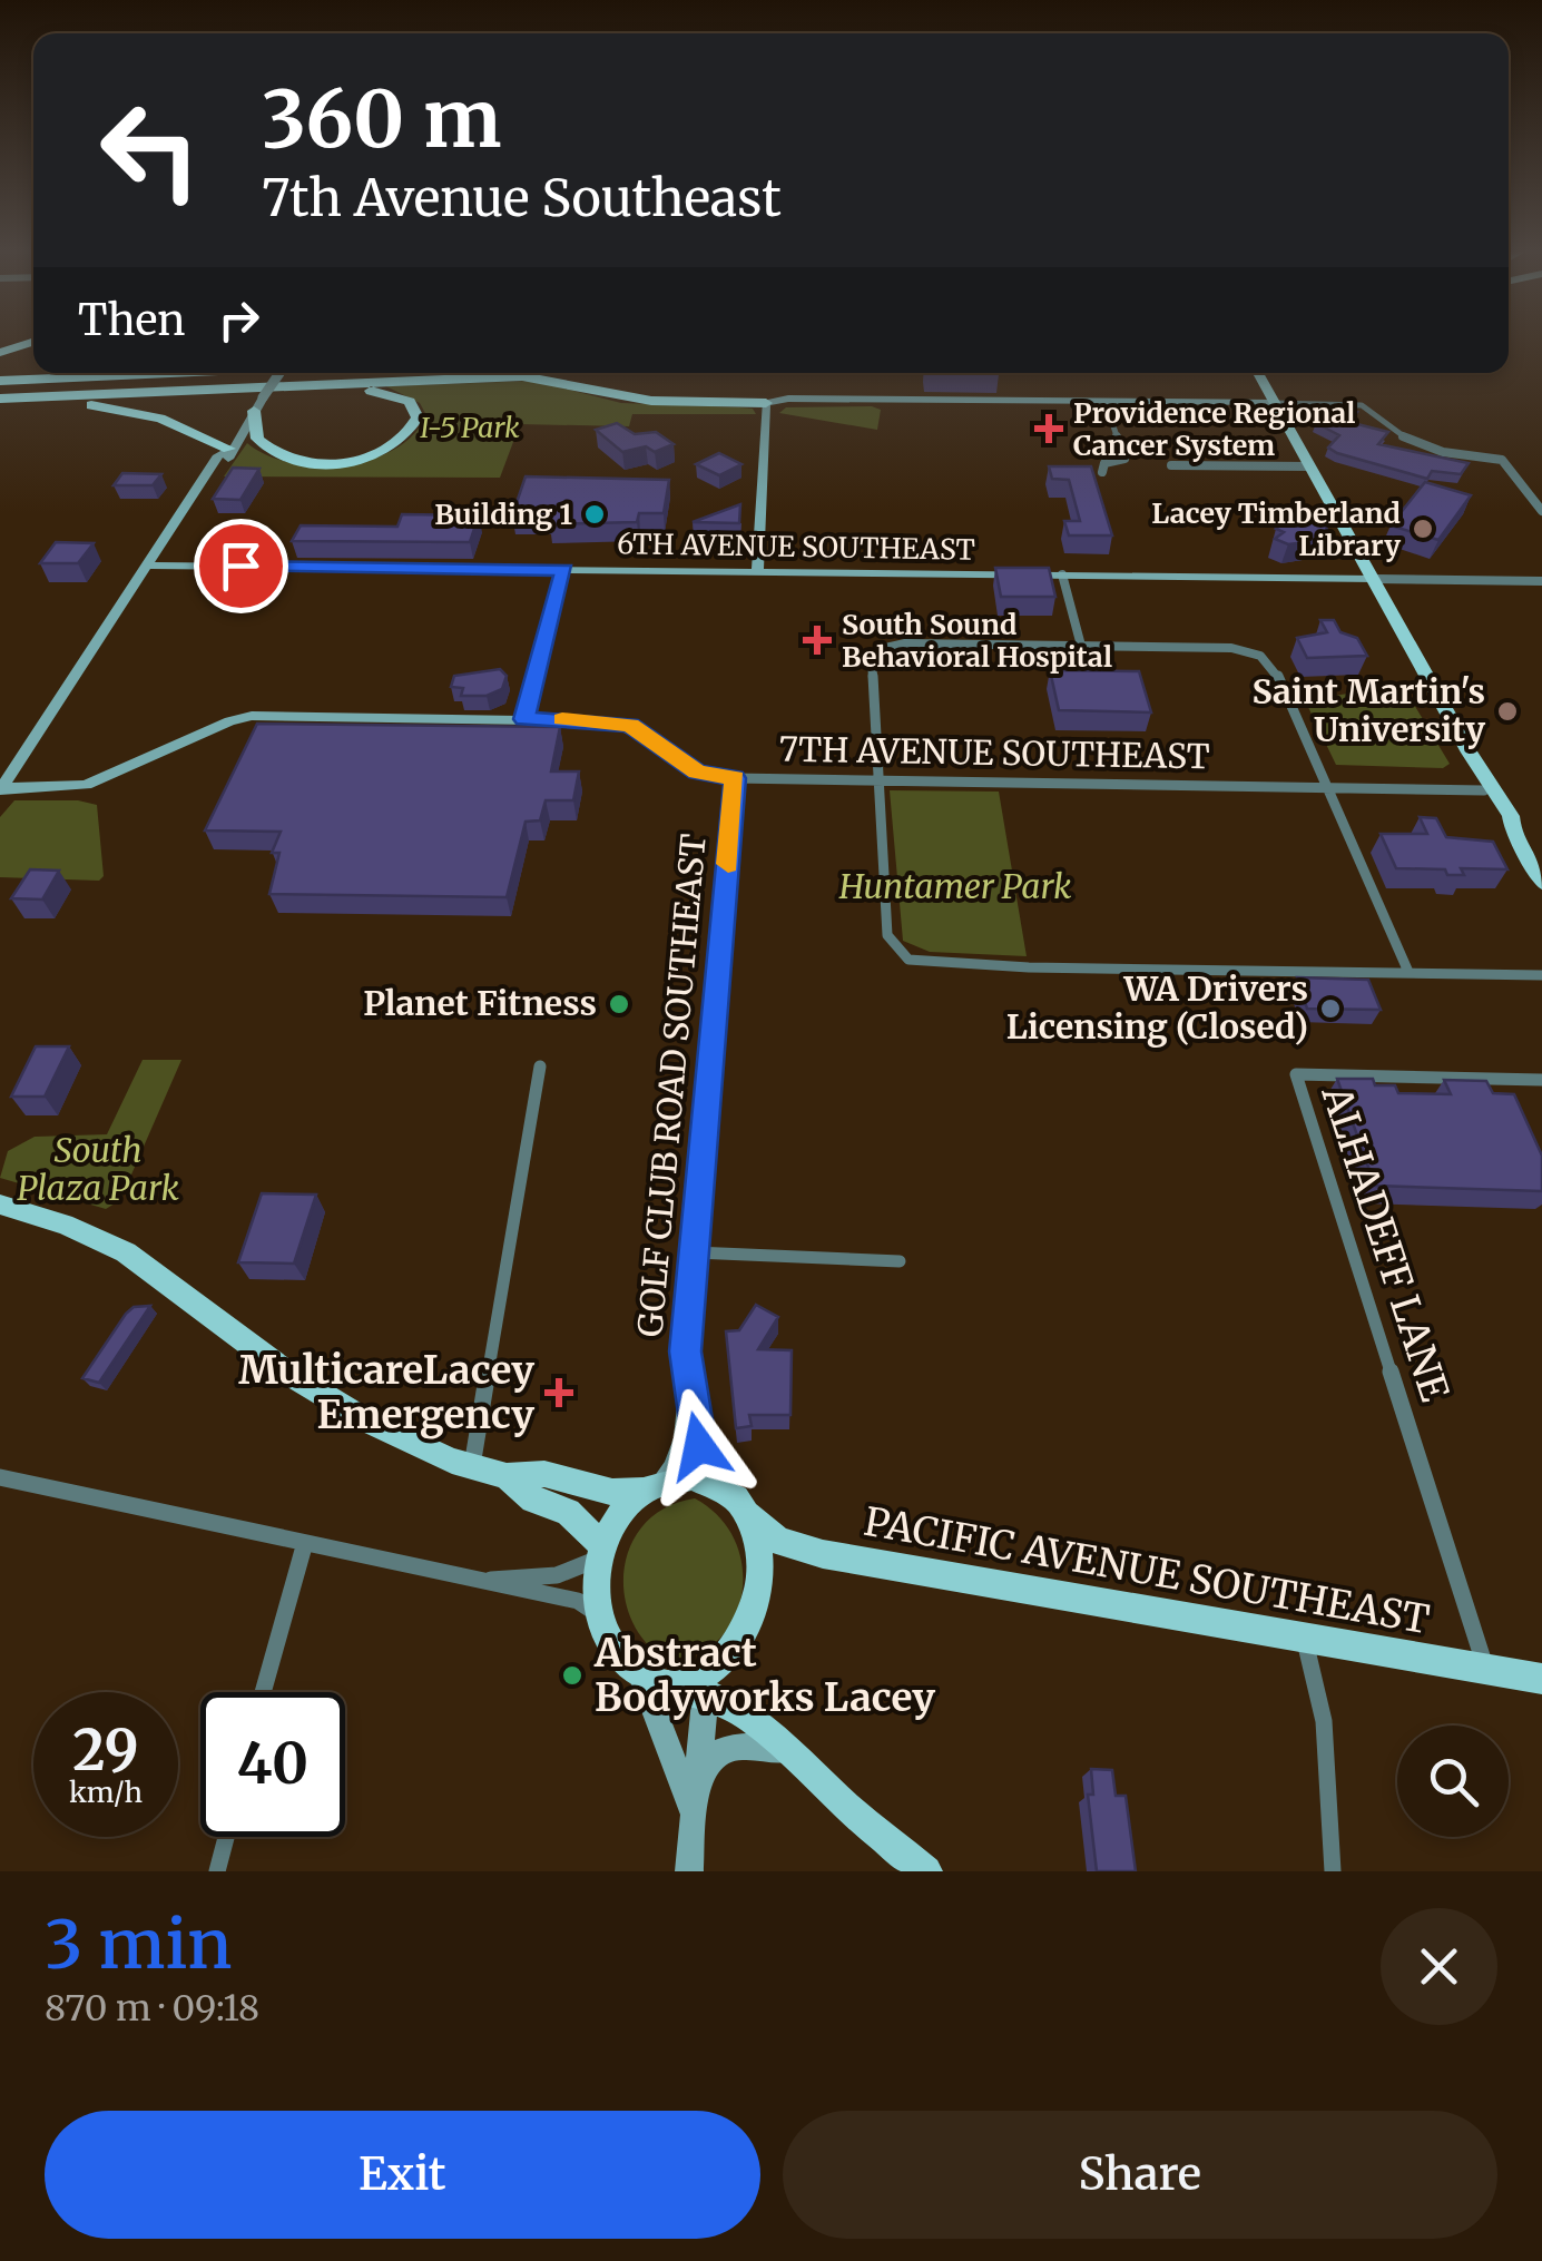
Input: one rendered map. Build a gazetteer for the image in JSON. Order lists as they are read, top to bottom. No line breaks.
{"streets":{"main road":["PACIFIC AVENUE SOUTHEAST"],"street":["6TH AVENUE SOUTHEAST","7TH AVENUE SOUTHEAST","GOLF CLUB ROAD SOUTHEAST","ALHADEFF LANE"]},"crossings":[["7TH AVENUE SOUTHEAST","GOLF CLUB ROAD SOUTHEAST"],["GOLF CLUB ROAD SOUTHEAST","PACIFIC AVENUE SOUTHEAST"],["ALHADEFF LANE","PACIFIC AVENUE SOUTHEAST"]],"parks":["I-5 Park","Huntamer Park","South Plaza Park"],"places":{"health":["Providence Regional Cancer System","South Sound Behavioral Hospital","MulticareLacey Emergency"],"other":["Building 1","Lacey Timberland Library","Saint Martin's University","Planet Fitness","WA Drivers Licensing (Closed)","Abstract Bodyworks Lacey"]},"page":{"turn":["360 m","7th Avenue Southeast"],"then":"Then","speed":"29 km/h","limit":"40","heading":["3 min","870 m · 09:18"],"buttons":["Exit","Share"]}}
